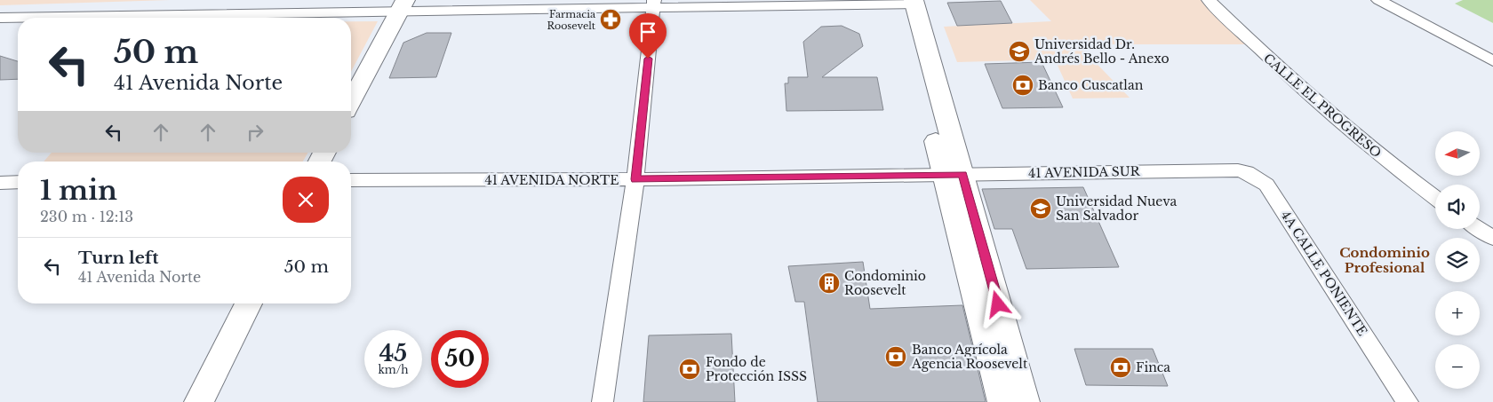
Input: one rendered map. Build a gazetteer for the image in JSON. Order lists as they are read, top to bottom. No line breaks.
{"streets":{"street":["CALLE EL PROGRESO","41 AVENIDA SUR","41 AVENIDA NORTE","4A CALLE PONIENTE"]},"crossings":[["41 AVENIDA SUR","41 AVENIDA NORTE"],["41 AVENIDA SUR","4A CALLE PONIENTE"]],"districts":["Condominio Profesional"],"places":{"pharmacy":["Farmacia Roosevelt"],"school or university":["Universidad Dr. Andrés Bello - Anexo","Universidad Nueva San Salvador"],"bank":["Banco Cuscatlan","Banco Agrícola Agencia Roosevelt","Finca","Fondo de Protección ISSS"],"building":["Condominio Roosevelt"]},"north":"left","page":{"turn":["50 m","41 Avenida Norte"],"map_buttons":["+","−"],"heading":["1 min","230 m · 12:13"],"list":[{"name":"Turn left","note":"41 Avenida Norte","value":"50 m"}],"speed":"45 km/h","limit":"50"}}
